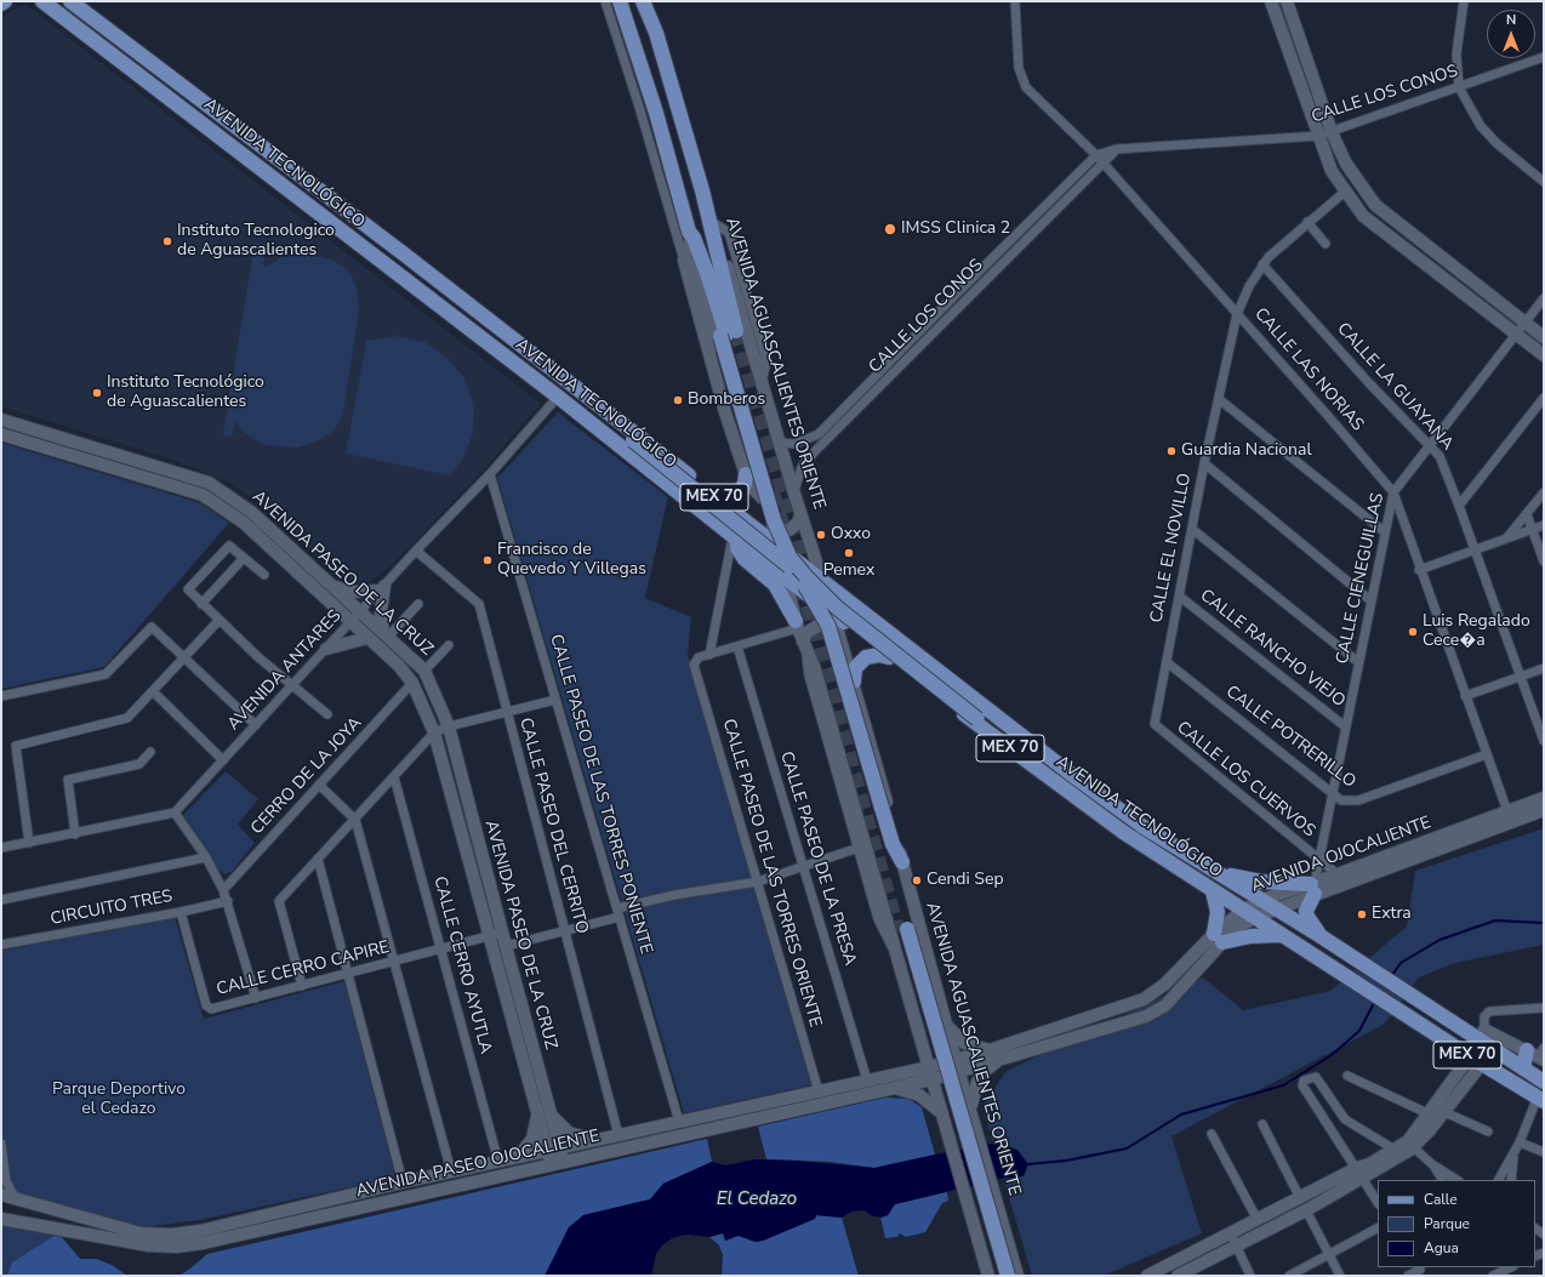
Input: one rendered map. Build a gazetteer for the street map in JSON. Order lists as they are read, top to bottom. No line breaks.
{"streets":{"main road":["AVENIDA TECNOLÓGICO","AVENIDA AGUASCALIENTES ORIENTE","MEX 70","AVENIDA PASEO DE LA CRUZ","AVENIDA OJOCALIENTE","AVENIDA PASEO OJOCALIENTE"],"street":["CALLE LOS CONOS","CALLE LAS NORIAS","CALLE LA GUAYANA","CALLE EL NOVILLO","CALLE CIENEGUILLAS","CALLE RANCHO VIEJO","AVENIDA ANTARES","CALLE POTRERILLO","CERRO DE LA JOYA","CALLE LOS CUERVOS","CALLE PASEO DE LAS TORRES PONIENTE","CALLE PASEO DEL CERRITO","CALLE PASEO DE LA PRESA","CALLE PASEO DE LAS TORRES ORIENTE","CIRCUITO TRES","CALLE CERRO AYUTLA","CALLE CERRO CAPIRE"]},"crossings":[["CALLE LOS CONOS","AVENIDA AGUASCALIENTES ORIENTE"],["CALLE LOS CONOS","CALLE LAS NORIAS"],["AVENIDA TECNOLÓGICO","AVENIDA AGUASCALIENTES ORIENTE"],["AVENIDA TECNOLÓGICO","AVENIDA ANTARES"],["AVENIDA TECNOLÓGICO","AVENIDA OJOCALIENTE"],["AVENIDA AGUASCALIENTES ORIENTE","AVENIDA OJOCALIENTE"],["AVENIDA AGUASCALIENTES ORIENTE","AVENIDA PASEO OJOCALIENTE"],["CALLE LAS NORIAS","CALLE EL NOVILLO"],["CALLE LAS NORIAS","CALLE CIENEGUILLAS"],["CALLE LAS NORIAS","CALLE POTRERILLO"],["CALLE LAS NORIAS","AVENIDA OJOCALIENTE"],["CALLE LA GUAYANA","CALLE EL NOVILLO"],["CALLE LA GUAYANA","CALLE CIENEGUILLAS"],["CALLE EL NOVILLO","CALLE RANCHO VIEJO"],["CALLE EL NOVILLO","CALLE POTRERILLO"],["CALLE EL NOVILLO","CALLE LOS CUERVOS"],["AVENIDA PASEO DE LA CRUZ","AVENIDA ANTARES"],["AVENIDA PASEO DE LA CRUZ","CERRO DE LA JOYA"],["AVENIDA PASEO DE LA CRUZ","CALLE CERRO CAPIRE"],["AVENIDA PASEO DE LA CRUZ","AVENIDA PASEO OJOCALIENTE"],["CALLE CIENEGUILLAS","CALLE RANCHO VIEJO"],["CALLE CIENEGUILLAS","CALLE POTRERILLO"],["CALLE CIENEGUILLAS","CALLE LOS CUERVOS"],["CALLE CIENEGUILLAS","AVENIDA OJOCALIENTE"],["AVENIDA ANTARES","CALLE PASEO DE LAS TORRES PONIENTE"],["AVENIDA ANTARES","CALLE PASEO DEL CERRITO"],["CALLE LOS CUERVOS","AVENIDA OJOCALIENTE"],["CALLE PASEO DE LAS TORRES PONIENTE","AVENIDA PASEO OJOCALIENTE"],["CALLE PASEO DEL CERRITO","AVENIDA PASEO OJOCALIENTE"],["AVENIDA OJOCALIENTE","AVENIDA PASEO OJOCALIENTE"],["CALLE PASEO DE LA PRESA","AVENIDA PASEO OJOCALIENTE"],["CALLE PASEO DE LAS TORRES ORIENTE","AVENIDA PASEO OJOCALIENTE"],["CIRCUITO TRES","CALLE CERRO CAPIRE"],["CALLE CERRO AYUTLA","CALLE CERRO CAPIRE"],["CALLE CERRO AYUTLA","AVENIDA PASEO OJOCALIENTE"]],"water":["El Cedazo"],"parks":["Parque Deportivo el Cedazo"],"places":["IMSS Clinica 2","Instituto Tecnologico de Aguascalientes","Instituto Tecnológico de Aguascalientes","Bomberos","Guardia Nacional","Oxxo","Pemex","Francisco de Quevedo Y Villegas","Luis Regalado Cece�a","Cendi Sep","Extra"],"legend":["Calle","Parque","Agua"],"north":"top"}
